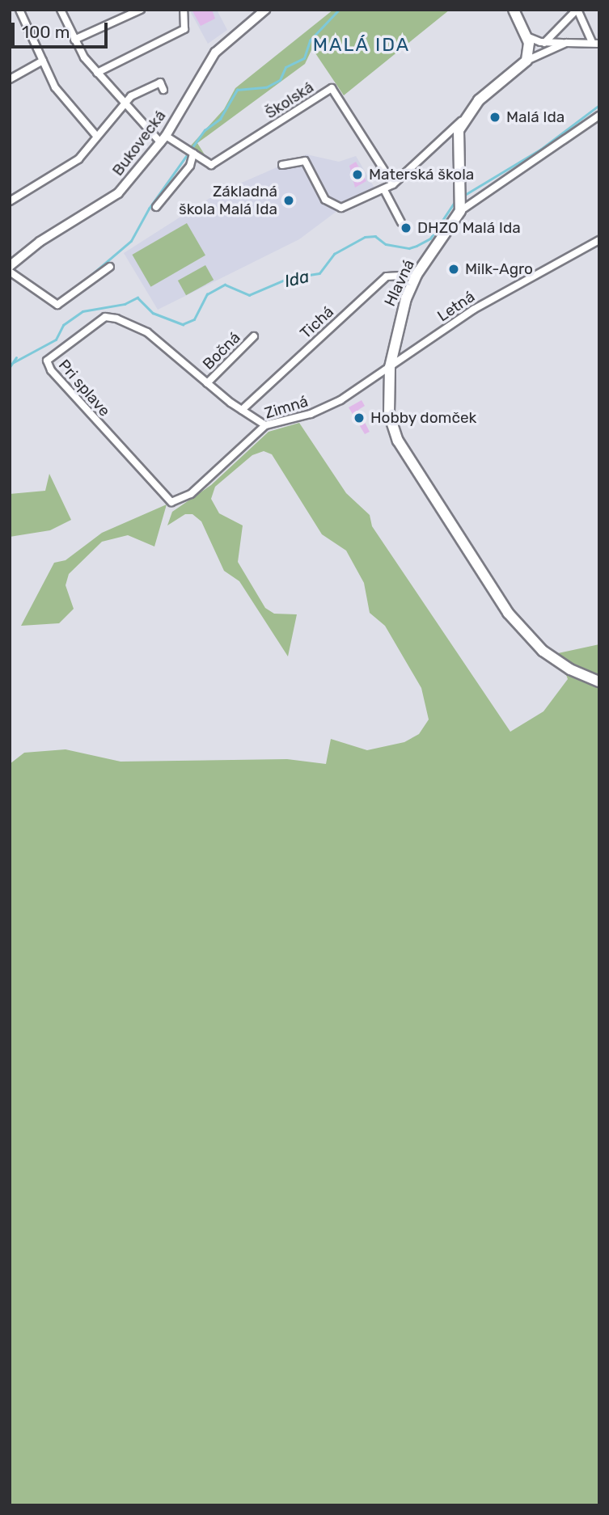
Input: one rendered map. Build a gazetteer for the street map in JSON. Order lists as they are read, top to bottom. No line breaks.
{"streets":{"main road":["Hlavná"],"street":["Školská","Bukovecká","Letná","Tichá","Bočná","Pri splave","Zimná"]},"crossings":[["Školská","Bukovecká"],["Hlavná","Letná"],["Hlavná","Tichá"],["Hlavná","Zimná"],["Letná","Zimná"],["Tichá","Pri splave"],["Bočná","Pri splave"],["Pri splave","Zimná"]],"districts":["MALÁ IDA"],"water":["Ida"],"places":["Malá Ida","Materská škola","Základná škola Malá Ida","DHZO Malá Ida","Milk-Agro","Hobby domček"],"scale_bar":"100 m"}
